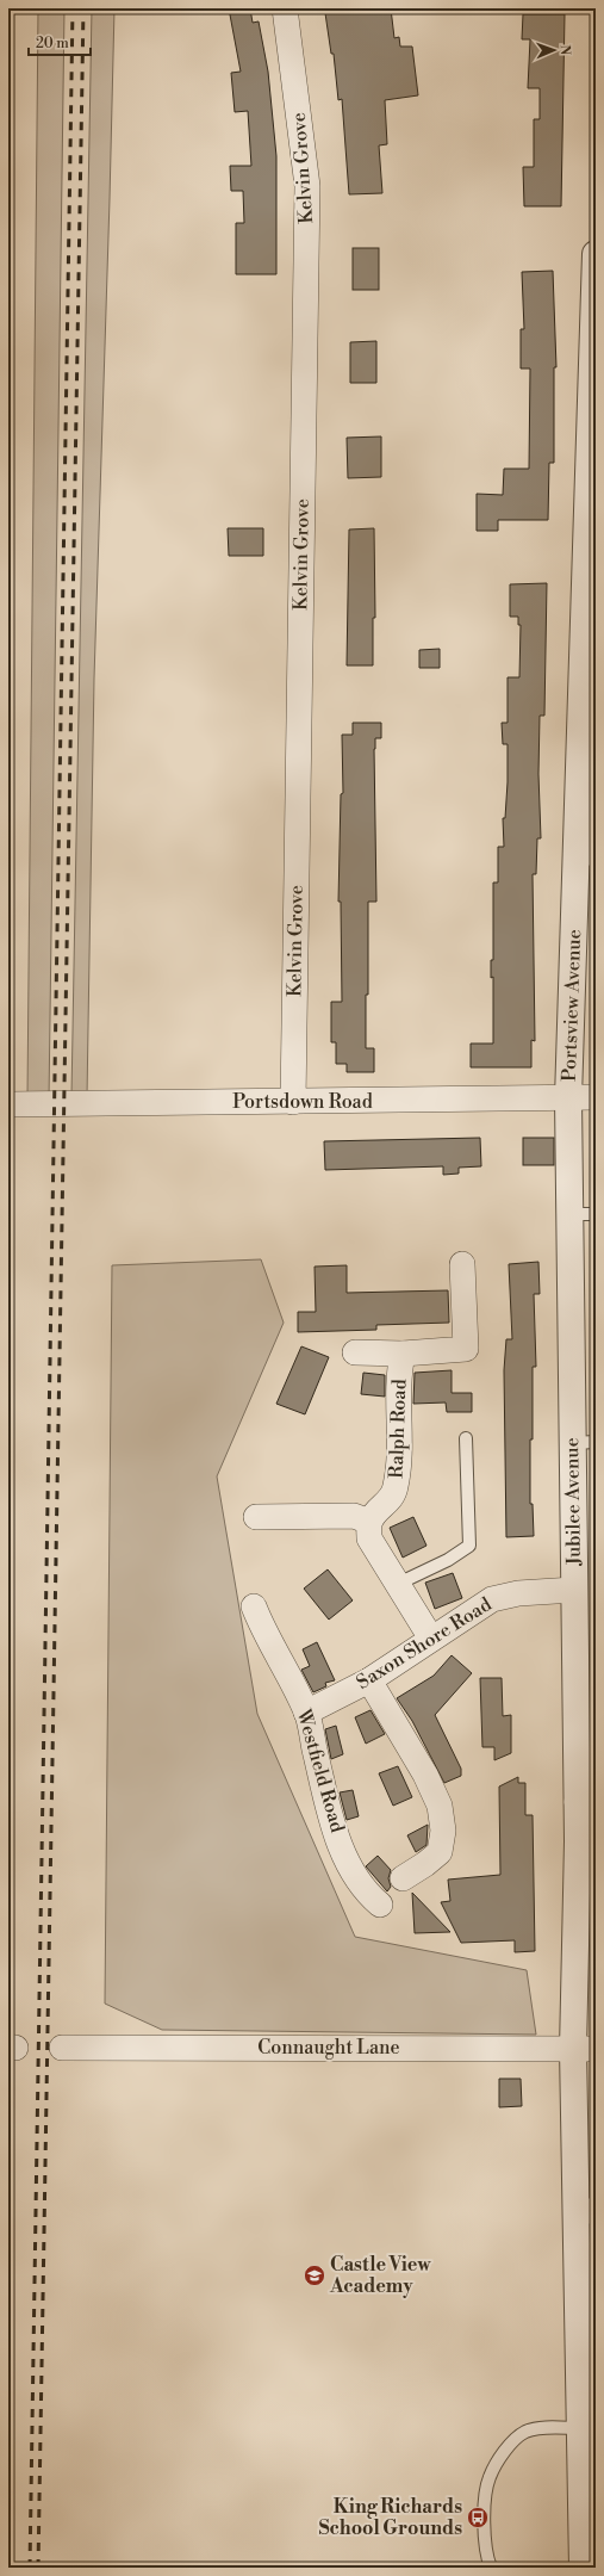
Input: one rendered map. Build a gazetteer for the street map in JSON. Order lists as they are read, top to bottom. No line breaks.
{"streets":{"street":["Kelvin Grove","Portsview Avenue","Portsdown Road","Ralph Road","Jubilee Avenue","Saxon Shore Road","Westfield Road","Connaught Lane"]},"crossings":[["Kelvin Grove","Portsdown Road"],["Portsview Avenue","Portsdown Road"],["Portsview Avenue","Jubilee Avenue"],["Portsdown Road","Jubilee Avenue"],["Jubilee Avenue","Saxon Shore Road"],["Jubilee Avenue","Connaught Lane"],["Saxon Shore Road","Westfield Road"]],"places":{"school or university":["Castle View Academy"],"bus stop":["King Richards School Grounds"]},"scale_bar":"20 m","north":"right"}
